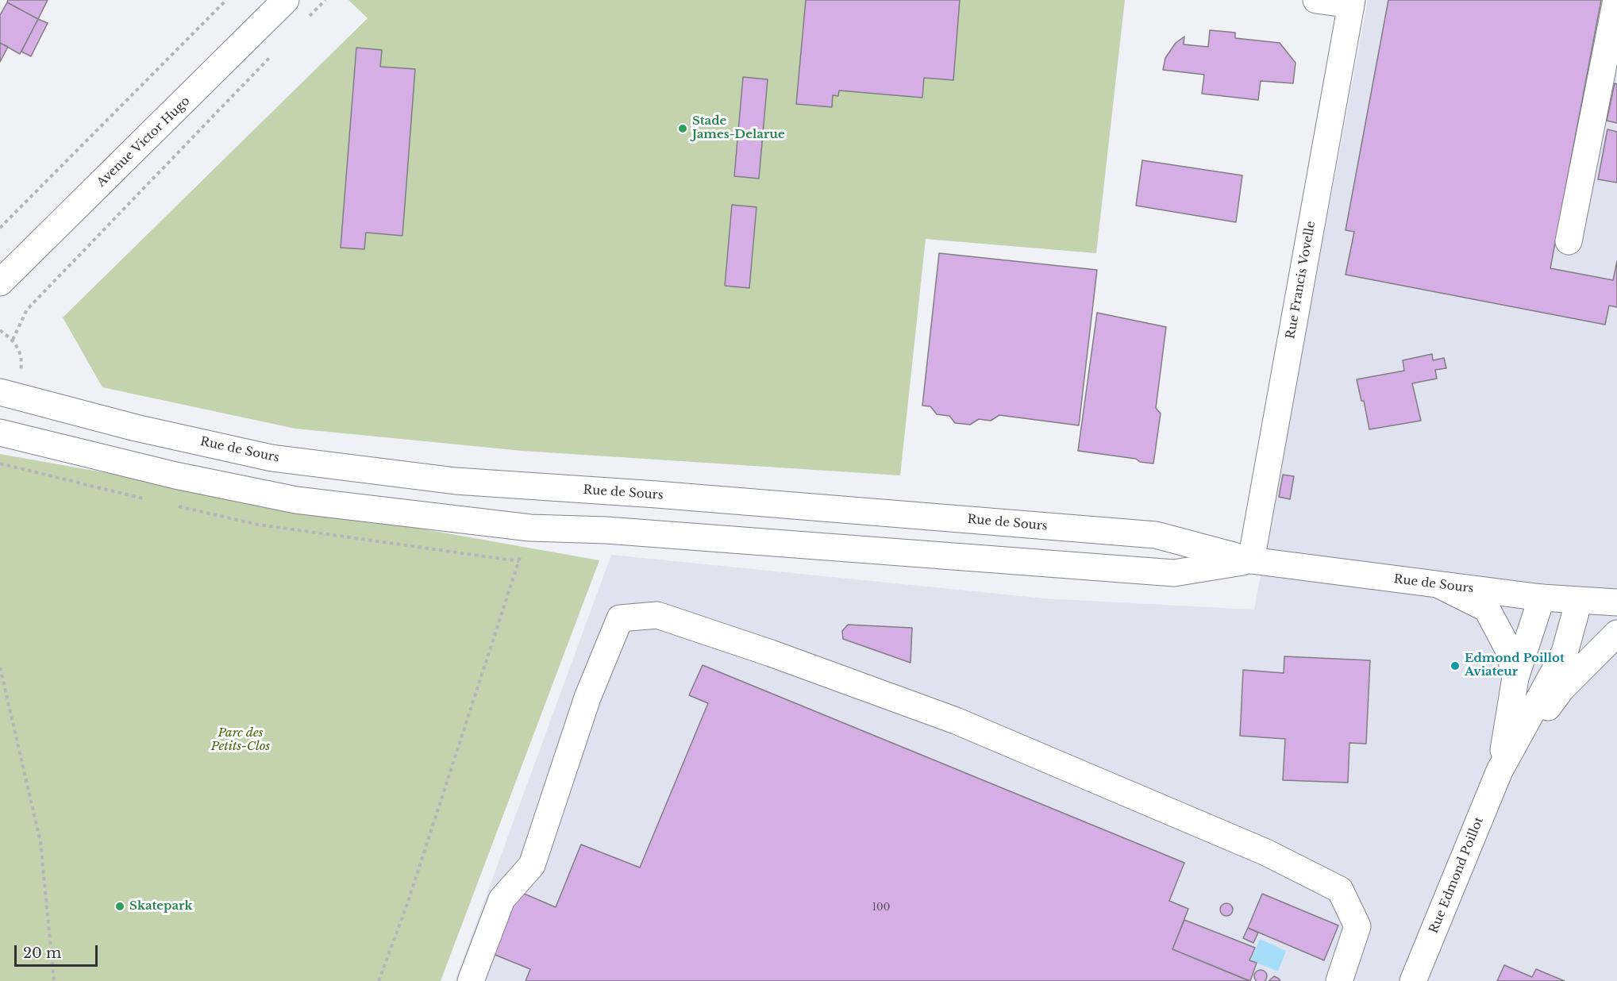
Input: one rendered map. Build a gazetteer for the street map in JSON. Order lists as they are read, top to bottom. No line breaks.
{"streets":{"main road":["Avenue Victor Hugo","Rue Francis Vovelle","Rue de Sours","Rue Edmond Poillot"]},"crossings":[["Rue Francis Vovelle","Rue de Sours"],["Rue de Sours","Rue Edmond Poillot"]],"parks":["Parc des Petits-Clos"],"places":["Stade James-Delarue","Edmond Poillot Aviateur","Skatepark"],"house_numbers":["100"],"scale_bar":"20 m"}
